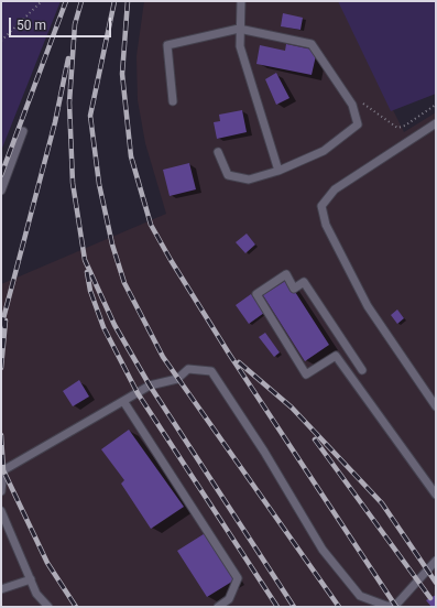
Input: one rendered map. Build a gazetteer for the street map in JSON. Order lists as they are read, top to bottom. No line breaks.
{"scale_bar":"50 m"}
